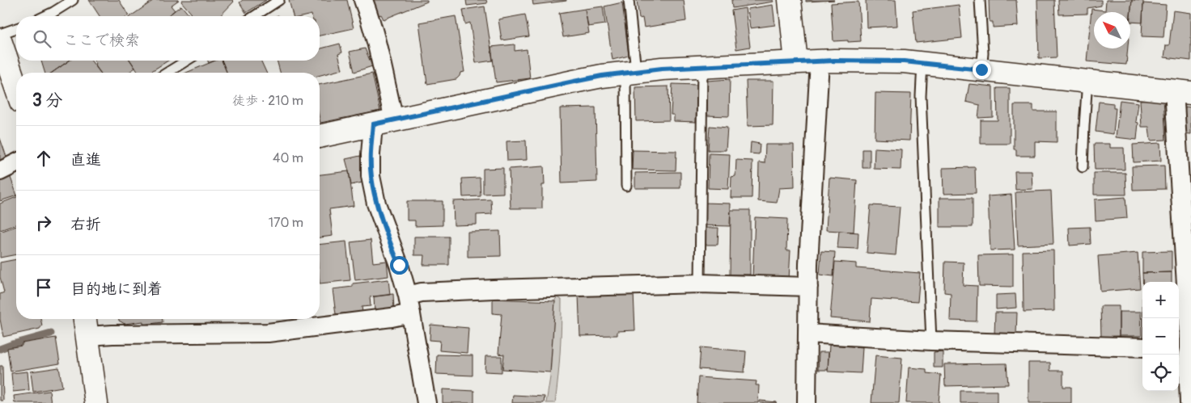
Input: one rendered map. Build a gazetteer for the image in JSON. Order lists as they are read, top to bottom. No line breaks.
{"north":"top left","page":{"search":"ここで検索","heading":["3 分","徒歩 · 210 m"],"list":[["直進","40 m"],["右折","170 m"],"目的地に到着"],"map_buttons":["+","−"]}}
